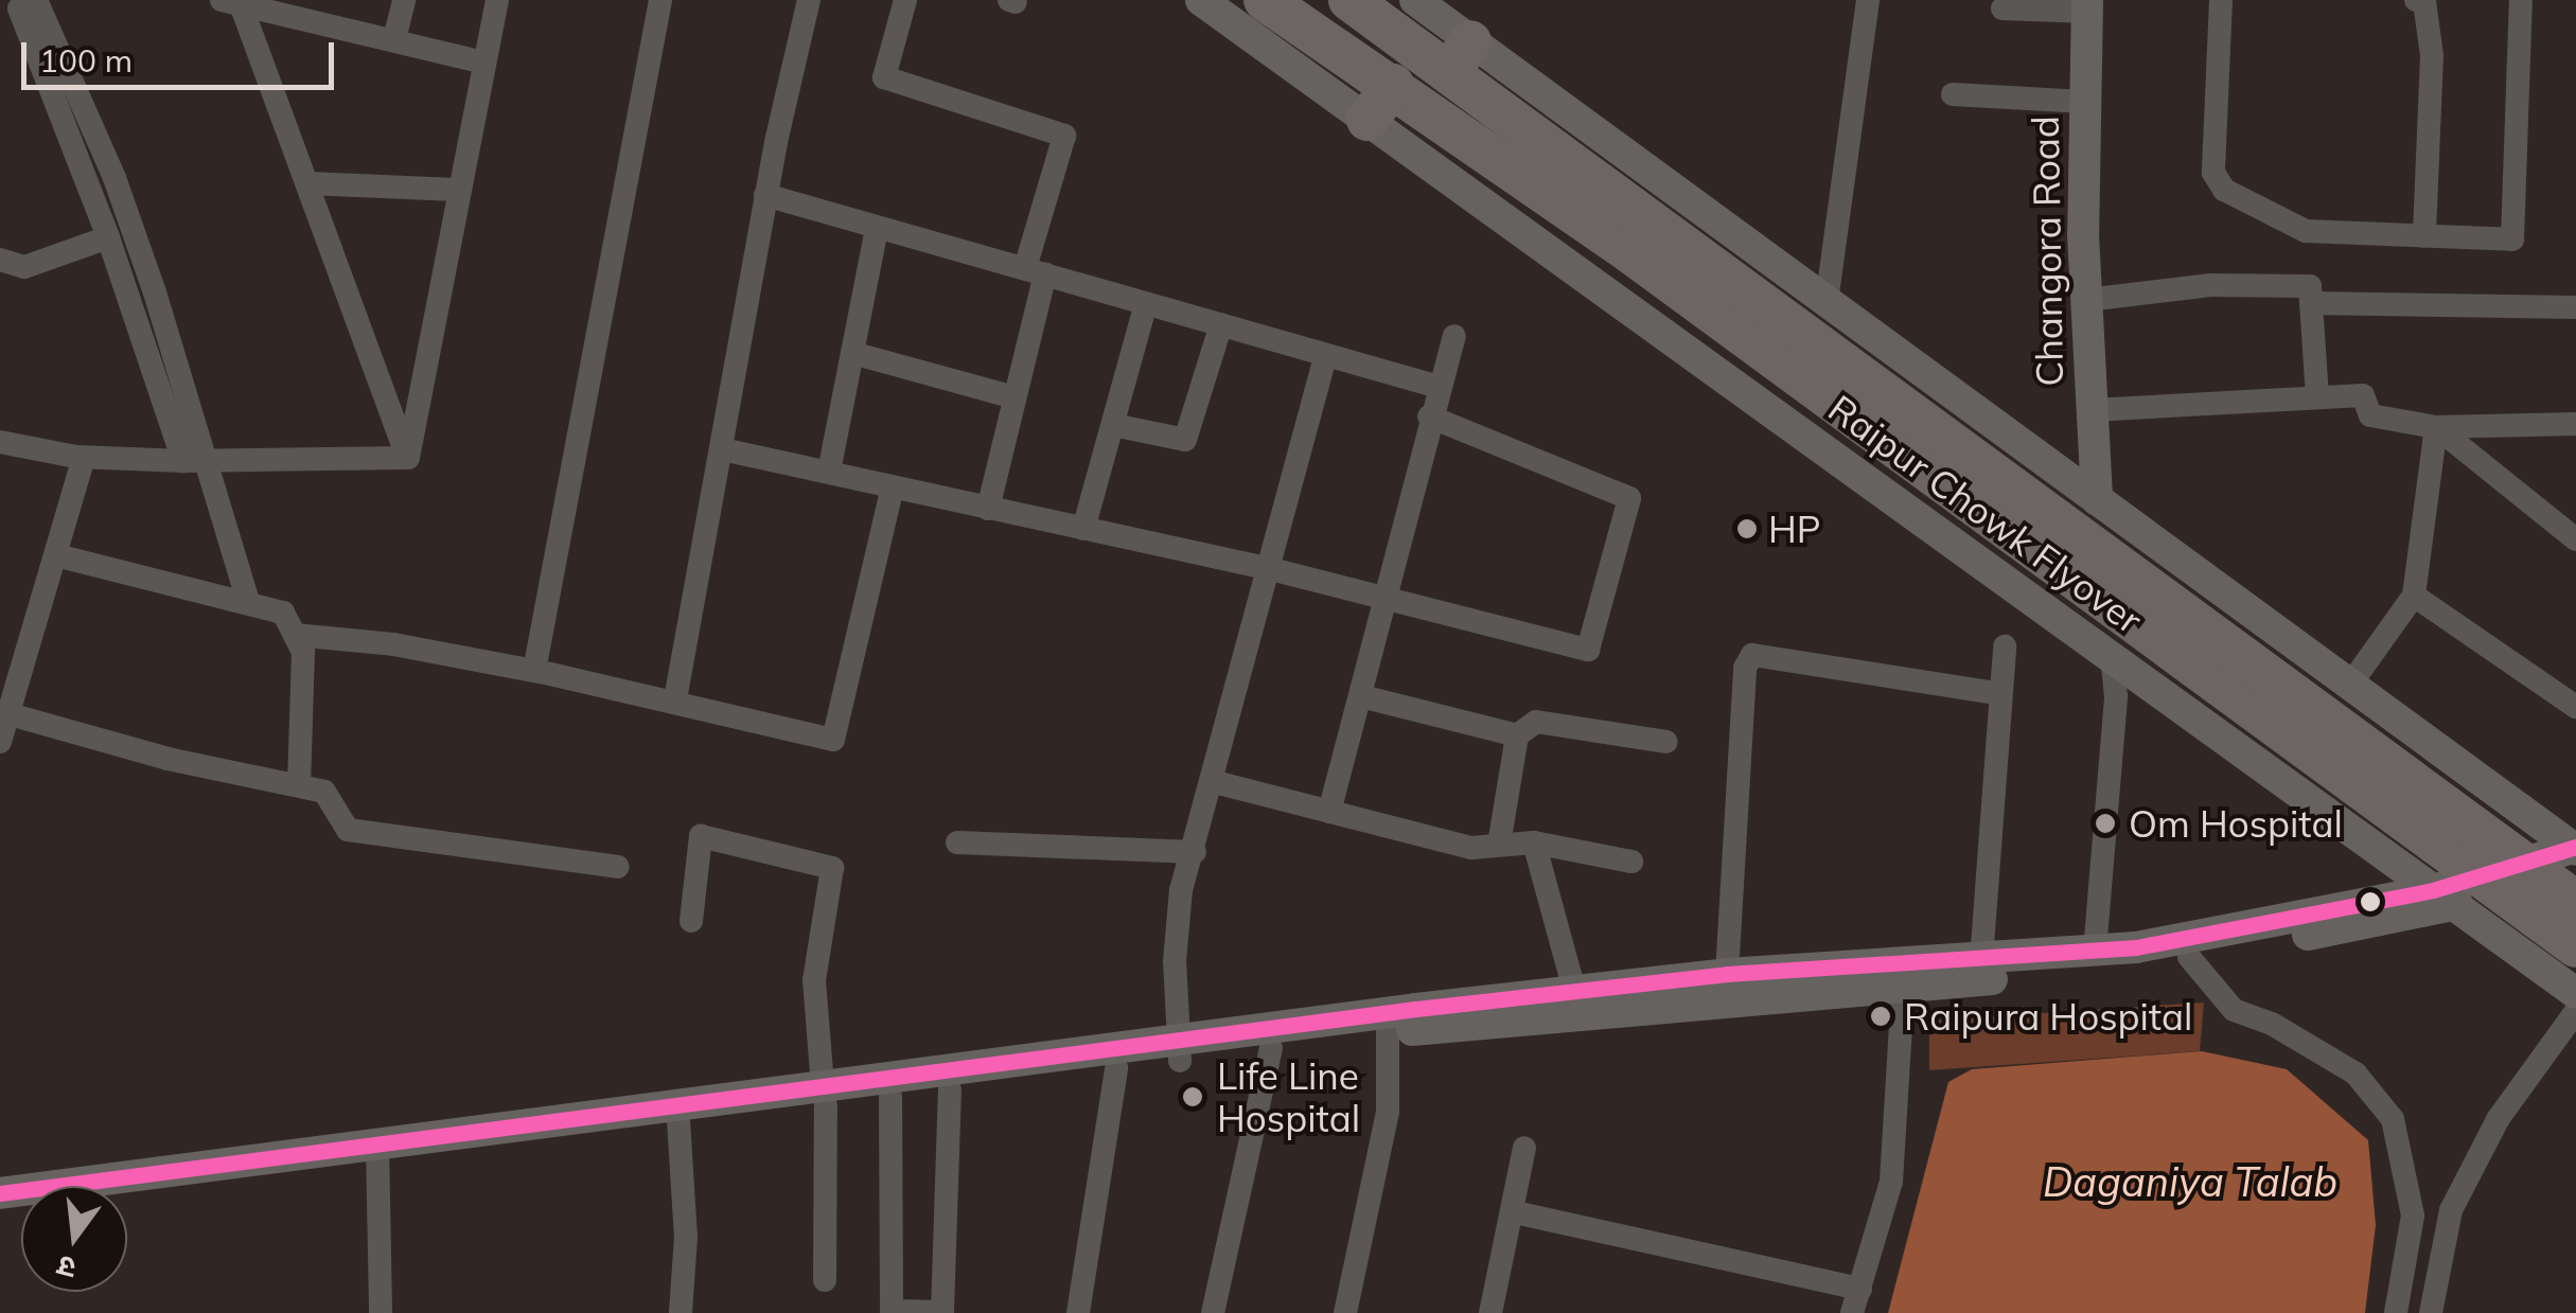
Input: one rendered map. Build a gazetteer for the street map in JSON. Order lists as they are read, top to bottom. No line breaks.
{"streets":{"highway":["Raipur Chowk Flyover"],"street":["Changora Road"]},"water":["Daganiya Talab"],"places":["HP","Om Hospital","Raipura Hospital","Life Line Hospital"],"scale_bar":"100 m","north":"bottom"}
